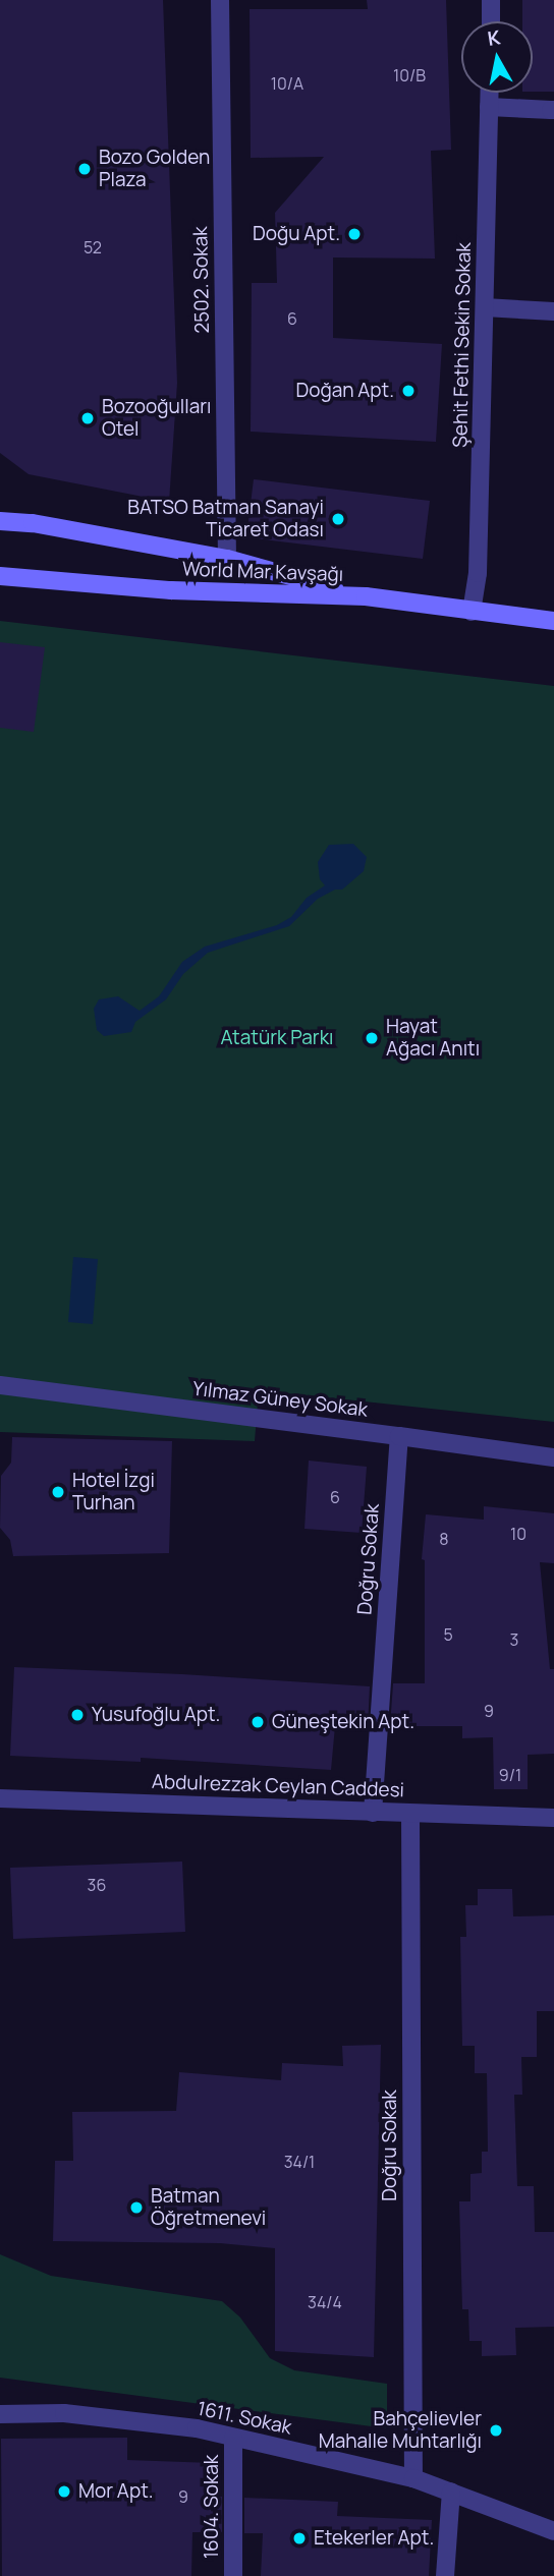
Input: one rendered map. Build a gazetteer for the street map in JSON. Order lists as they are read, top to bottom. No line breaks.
{"streets":{"main road":["World Mar Kavşağı"],"street":["2502. Sokak","Şehit Fethi Sekin Sokak","Yılmaz Güney Sokak","Doğru Sokak","Abdulrezzak Ceylan Caddesi","1611. Sokak","1604. Sokak"]},"crossings":[["2502. Sokak","World Mar Kavşağı"],["Yılmaz Güney Sokak","Doğru Sokak"],["Doğru Sokak","Abdulrezzak Ceylan Caddesi"],["Doğru Sokak","1611. Sokak"],["1611. Sokak","1604. Sokak"]],"parks":["Atatürk Parkı"],"places":["Bozo Golden Plaza","Doğu Apt.","Doğan Apt.","Bozooğulları Otel","BATSO Batman Sanayi Ticaret Odası","Hayat Ağacı Anıtı","Hotel İzgi Turhan","Yusufoğlu Apt.","Güneştekin Apt.","Batman Öğretmenevi","Bahçelievler Mahalle Muhtarlığı","Mor Apt.","Etekerler Apt."],"house_numbers":["10/B","10/A","52","6","6","10","8","5","3","9","9/1","36","34/1","34/4","9"],"north":"top"}
